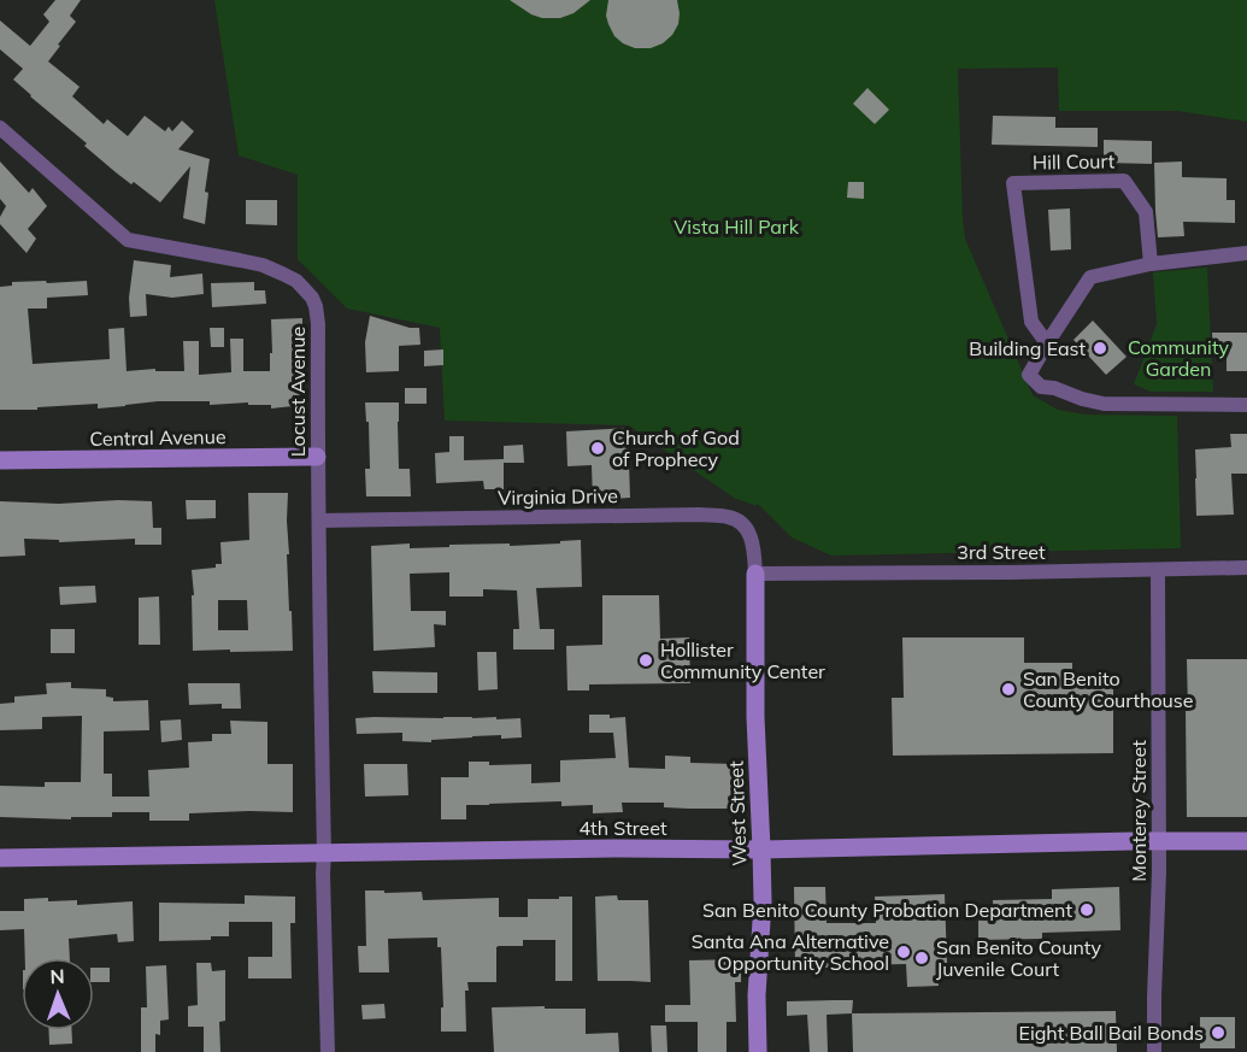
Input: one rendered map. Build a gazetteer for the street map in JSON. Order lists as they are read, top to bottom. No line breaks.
{"streets":{"main road":["Central Avenue","West Street","4th Street"],"street":["Hill Court","Locust Avenue","Virginia Drive","3rd Street","Monterey Street"]},"crossings":[["Locust Avenue","Central Avenue"],["Locust Avenue","Virginia Drive"],["Locust Avenue","4th Street"],["Virginia Drive","3rd Street"],["Virginia Drive","West Street"],["3rd Street","Monterey Street"],["3rd Street","West Street"],["Monterey Street","4th Street"],["West Street","4th Street"]],"parks":["Vista Hill Park","Community Garden"],"places":["Building East","Church of God of Prophecy","Hollister Community Center","San Benito County Courthouse","San Benito County Probation Department","Santa Ana Alternative Opportunity School","San Benito County Juvenile Court","Eight Ball Bail Bonds"],"north":"top"}
